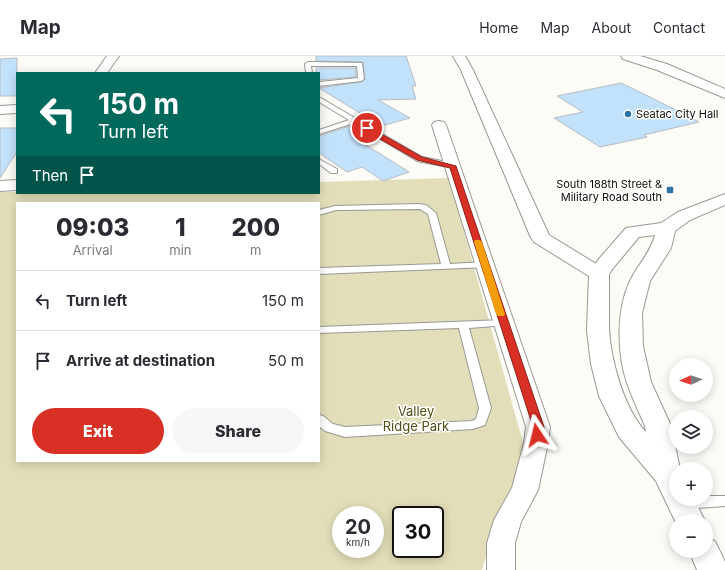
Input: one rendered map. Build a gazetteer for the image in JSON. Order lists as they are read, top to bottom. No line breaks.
{"parks":["Valley Ridge Park"],"places":{"other":["Seatac City Hall"],"transit":["South 188th Street & Military Road South"]},"north":"left","page":{"header":"Map","nav":["Home","Map","About","Contact"],"turn":["150 m","Turn left"],"then":"Then","eta":["09:03","Arrival","1","min","200","m"],"list":[{"name":"Turn left","value":"150 m"},{"name":"Arrive at destination","value":"50 m"}],"map_buttons":["+","−"],"buttons":["Exit","Share"],"speed":"20 km/h","limit":"30"}}
